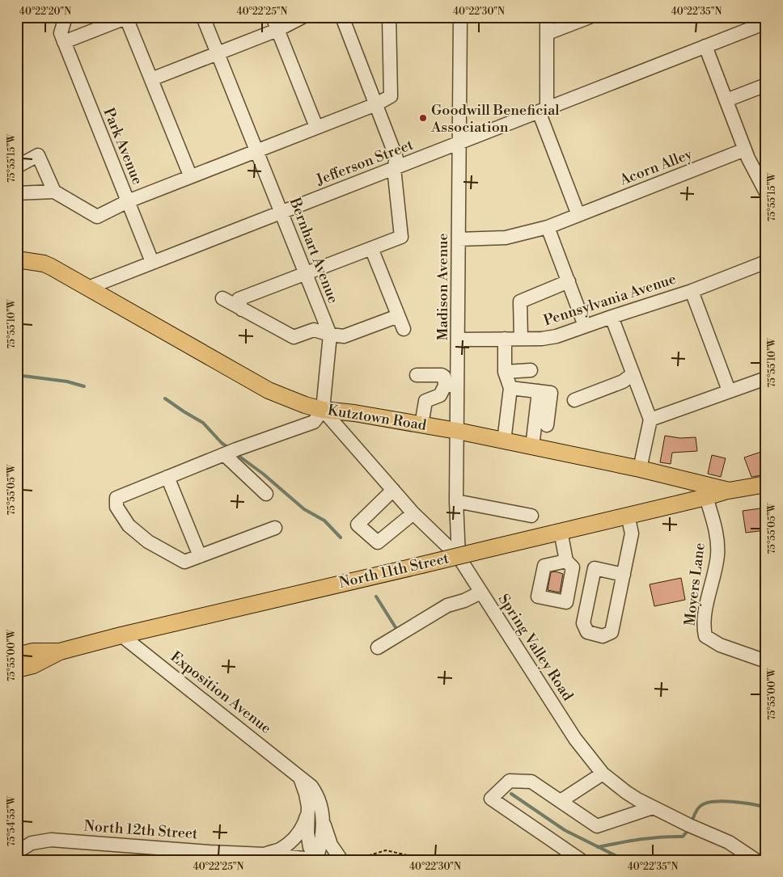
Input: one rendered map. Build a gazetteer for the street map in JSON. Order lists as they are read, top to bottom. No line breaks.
{"streets":{"main road":["Kutztown Road","North 11th Street"],"street":["Park Avenue","Jefferson Street","Acorn Alley","Bernhart Avenue","Madison Avenue","Pennsylvania Avenue","Moyers Lane","Spring Valley Road","Exposition Avenue","North 12th Street"]},"crossings":[["Park Avenue","Jefferson Street"],["Jefferson Street","Bernhart Avenue"],["Jefferson Street","Madison Avenue"],["Jefferson Street","Kutztown Road"],["Acorn Alley","Madison Avenue"],["Bernhart Avenue","Kutztown Road"],["Bernhart Avenue","Spring Valley Road"],["Madison Avenue","Pennsylvania Avenue"],["Madison Avenue","Kutztown Road"],["Madison Avenue","Spring Valley Road"],["Kutztown Road","North 11th Street"],["Kutztown Road","Spring Valley Road"],["North 11th Street","Moyers Lane"],["North 11th Street","Exposition Avenue"],["Exposition Avenue","North 12th Street"]],"places":["Goodwill Beneficial Association"],"coordinates":["40°22'20\"N","40°22'25\"N","40°22'30\"N","40°22'35\"N","75°55'15\"W","75°55'10\"W","75°55'05\"W","75°55'00\"W","75°54'55\"W"]}
